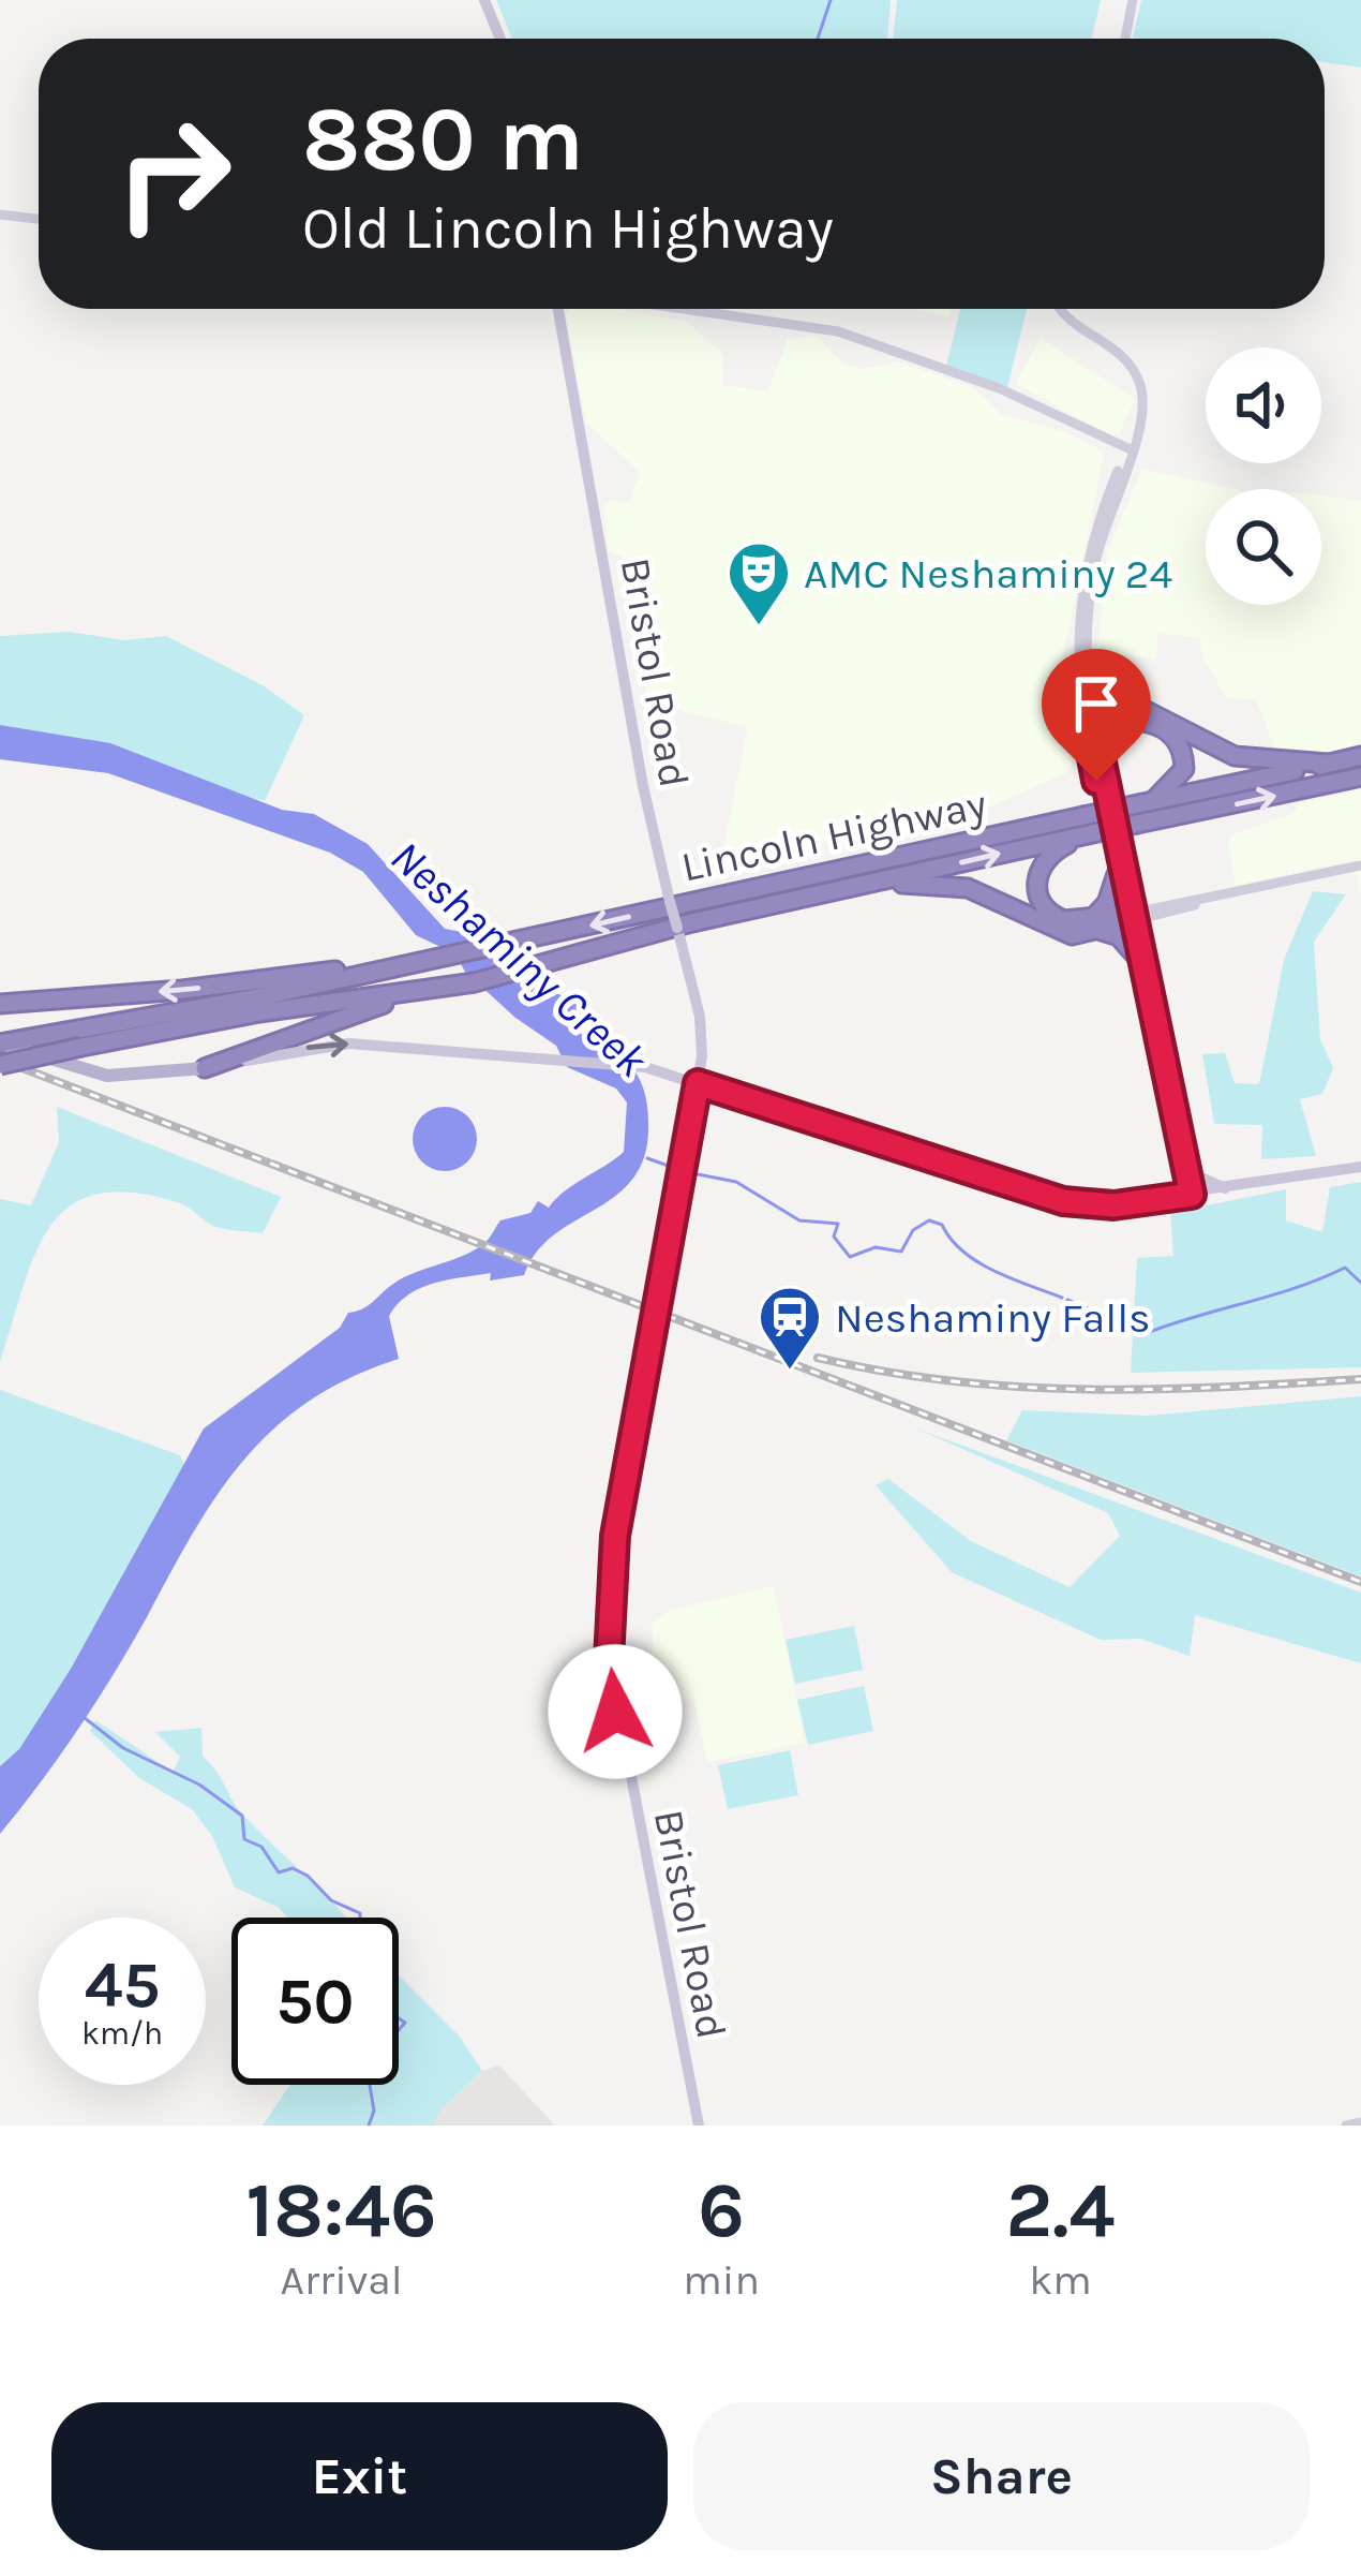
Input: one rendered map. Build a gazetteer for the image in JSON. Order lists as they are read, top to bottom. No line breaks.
{"streets":{"highway":["Lincoln Highway"],"main road":["Bristol Road"]},"water":["Neshaminy Creek"],"places":{"theatre":["AMC Neshaminy 24"],"station":["Neshaminy Falls"]},"page":{"turn":["880 m","Old Lincoln Highway"],"speed":"45 km/h","limit":"50","eta":["18:46","Arrival","6","min","2.4","km"],"buttons":["Exit","Share"]}}
